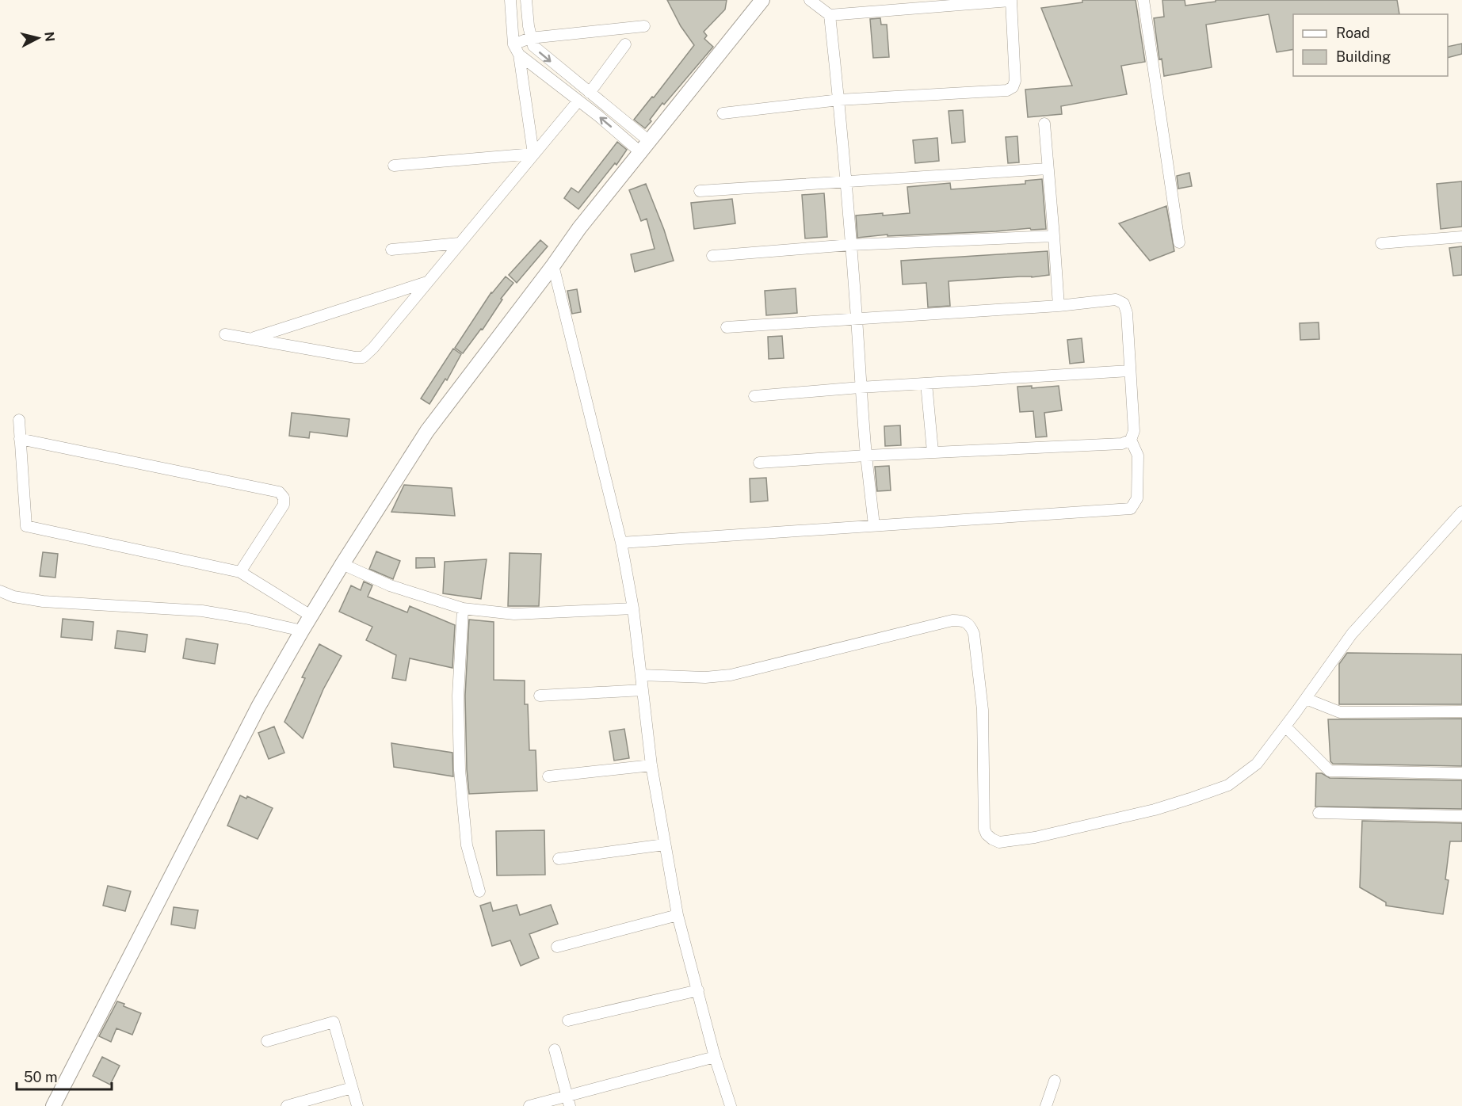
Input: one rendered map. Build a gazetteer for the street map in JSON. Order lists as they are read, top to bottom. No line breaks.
{"legend":["Road","Building"],"scale_bar":"50 m","north":"right"}
